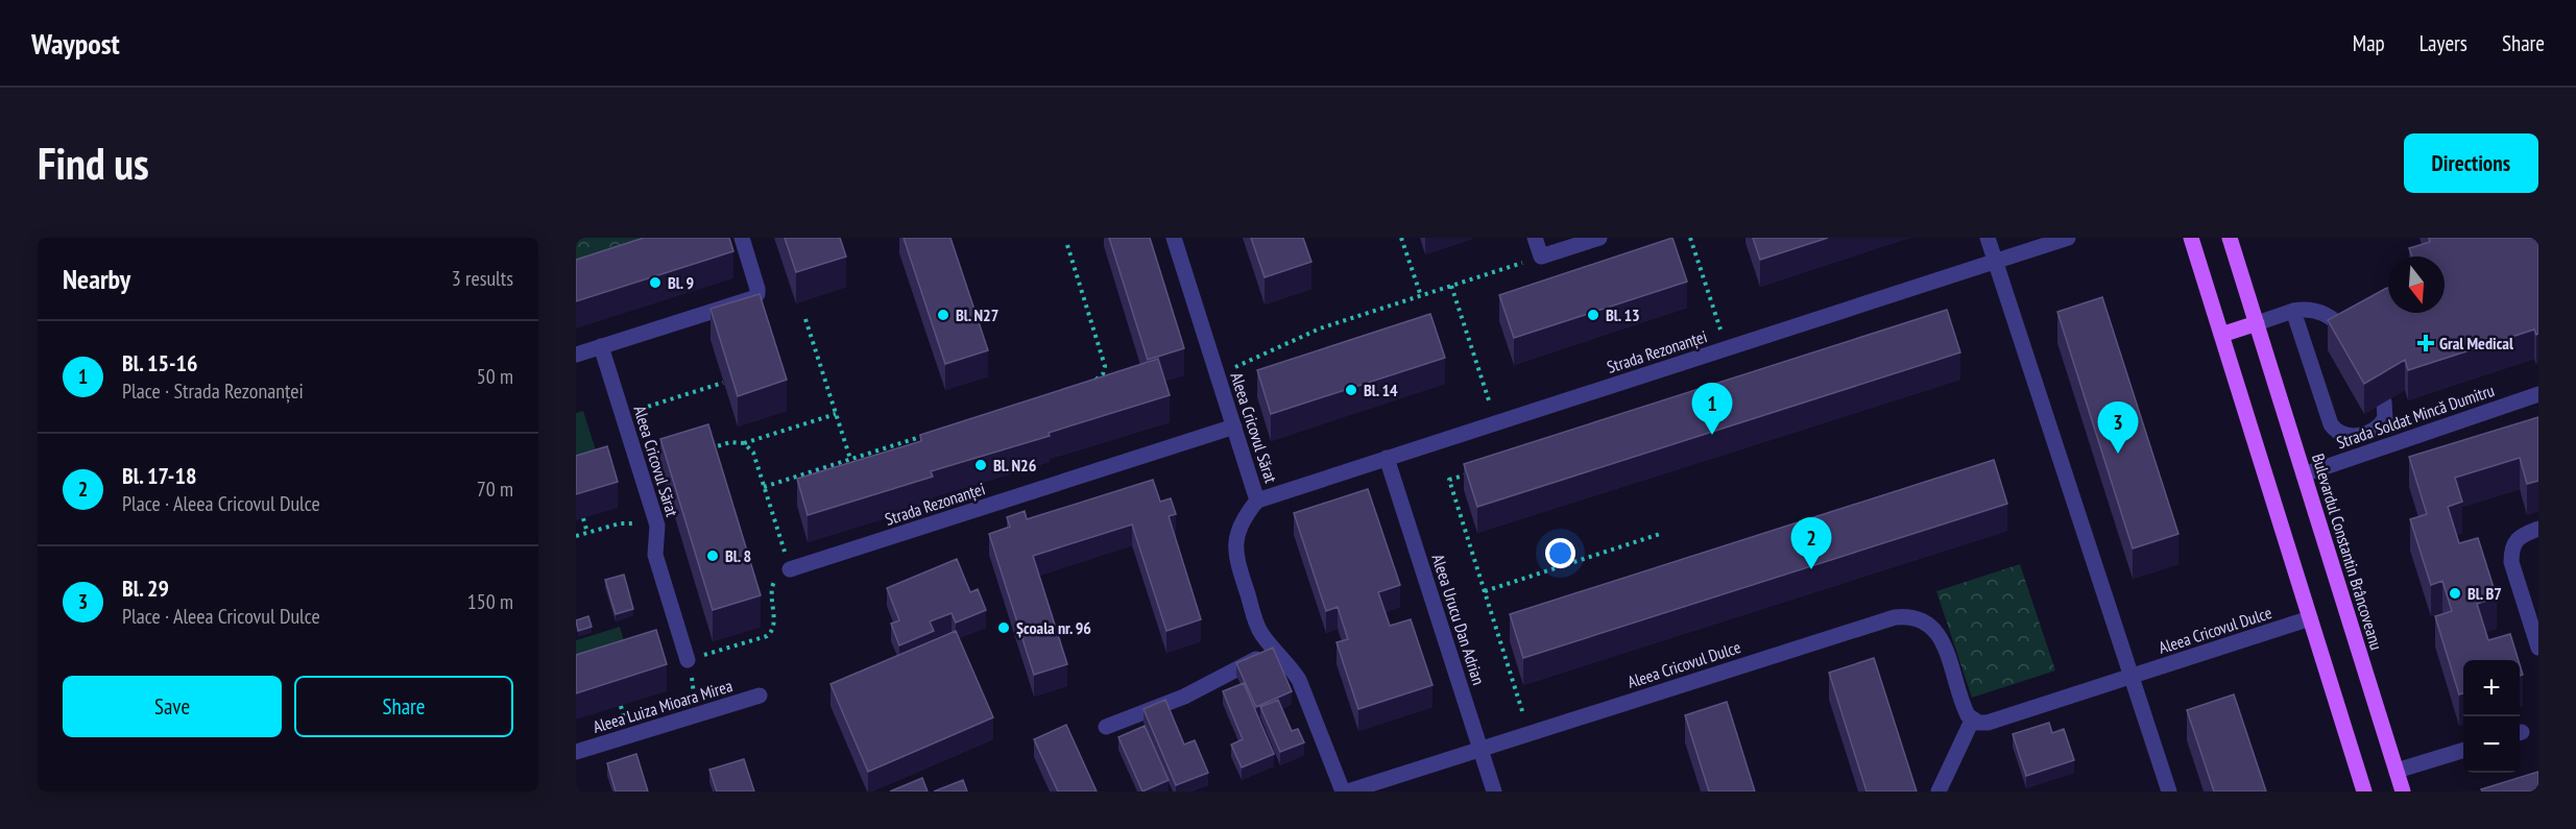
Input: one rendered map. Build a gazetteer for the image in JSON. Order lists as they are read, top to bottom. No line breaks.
{"streets":{"main road":["Bulevardul Constantin Brâncoveanu"],"street":["Strada Rezonanței","Strada Soldat Mincă Dumitru","Aleea Cricovul Sărat","Aleea Urucu Dan Adrian","Aleea Cricovul Dulce","Aleea Luiza Mioara Mirea"]},"crossings":[["Strada Rezonanței","Aleea Cricovul Sărat"],["Strada Rezonanței","Aleea Urucu Dan Adrian"],["Strada Soldat Mincă Dumitru","Bulevardul Constantin Brâncoveanu"],["Aleea Urucu Dan Adrian","Aleea Cricovul Dulce"]],"places":{"other":["Bl. 9","Bl. N27","Bl. 13","Bl. 14","Bl. N26","Bl. 8","Bl. B7","Școala nr. 96"],"health":["Gral Medical"]},"north":"bottom","page":{"header":"Waypost","nav":["Map","Layers","Share"],"buttons":["Directions",["Save","Share"]],"title":"Find us","heading":["Nearby","3 results"],"list":[{"mark":"1","name":"Bl. 15-16","note":"Place · Strada Rezonanței","value":"50 m"},{"mark":"2","name":"Bl. 17-18","note":"Place · Aleea Cricovul Dulce","value":"70 m"},{"mark":"3","name":"Bl. 29","note":"Place · Aleea Cricovul Dulce","value":"150 m"}],"pins":["1","3","2"],"map_buttons":["+","−"]}}
